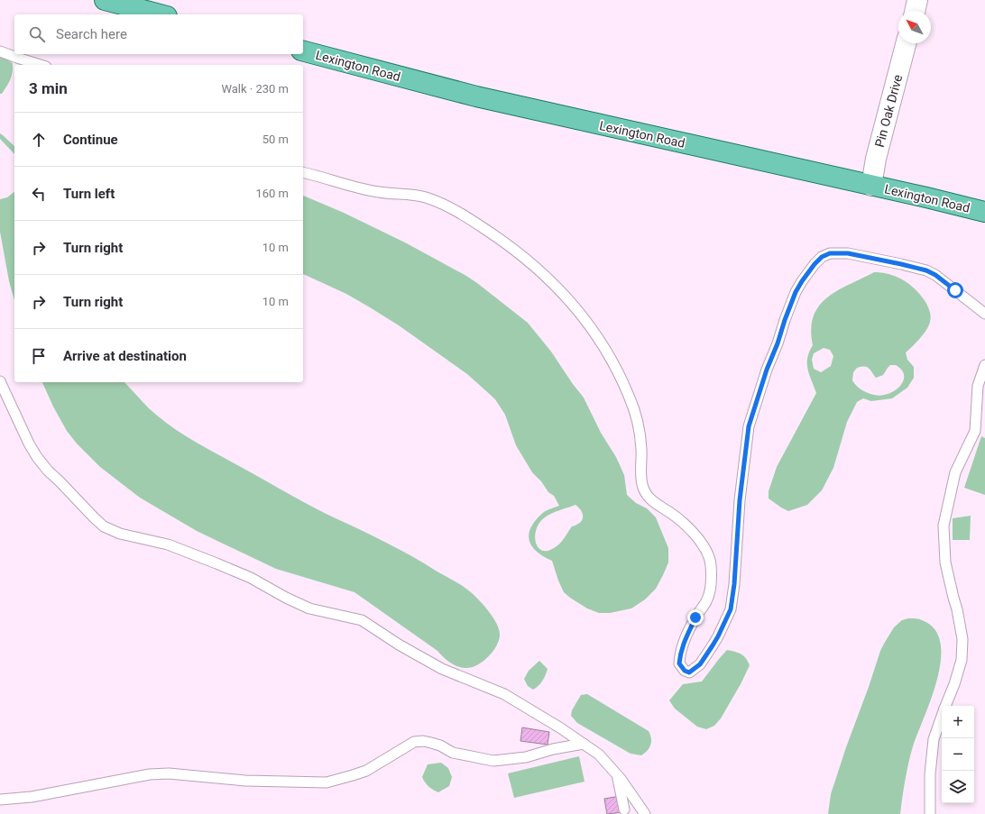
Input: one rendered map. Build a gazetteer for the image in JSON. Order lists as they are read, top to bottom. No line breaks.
{"streets":{"main road":["Lexington Road"],"street":["Pin Oak Drive"]},"crossings":[["Lexington Road","Pin Oak Drive"]],"north":"top left","page":{"search":"Search here","heading":["3 min","Walk · 230 m"],"list":[["Continue","50 m"],["Turn left","160 m"],["Turn right","10 m"],["Turn right","10 m"],"Arrive at destination"],"map_buttons":["+","−"]}}
